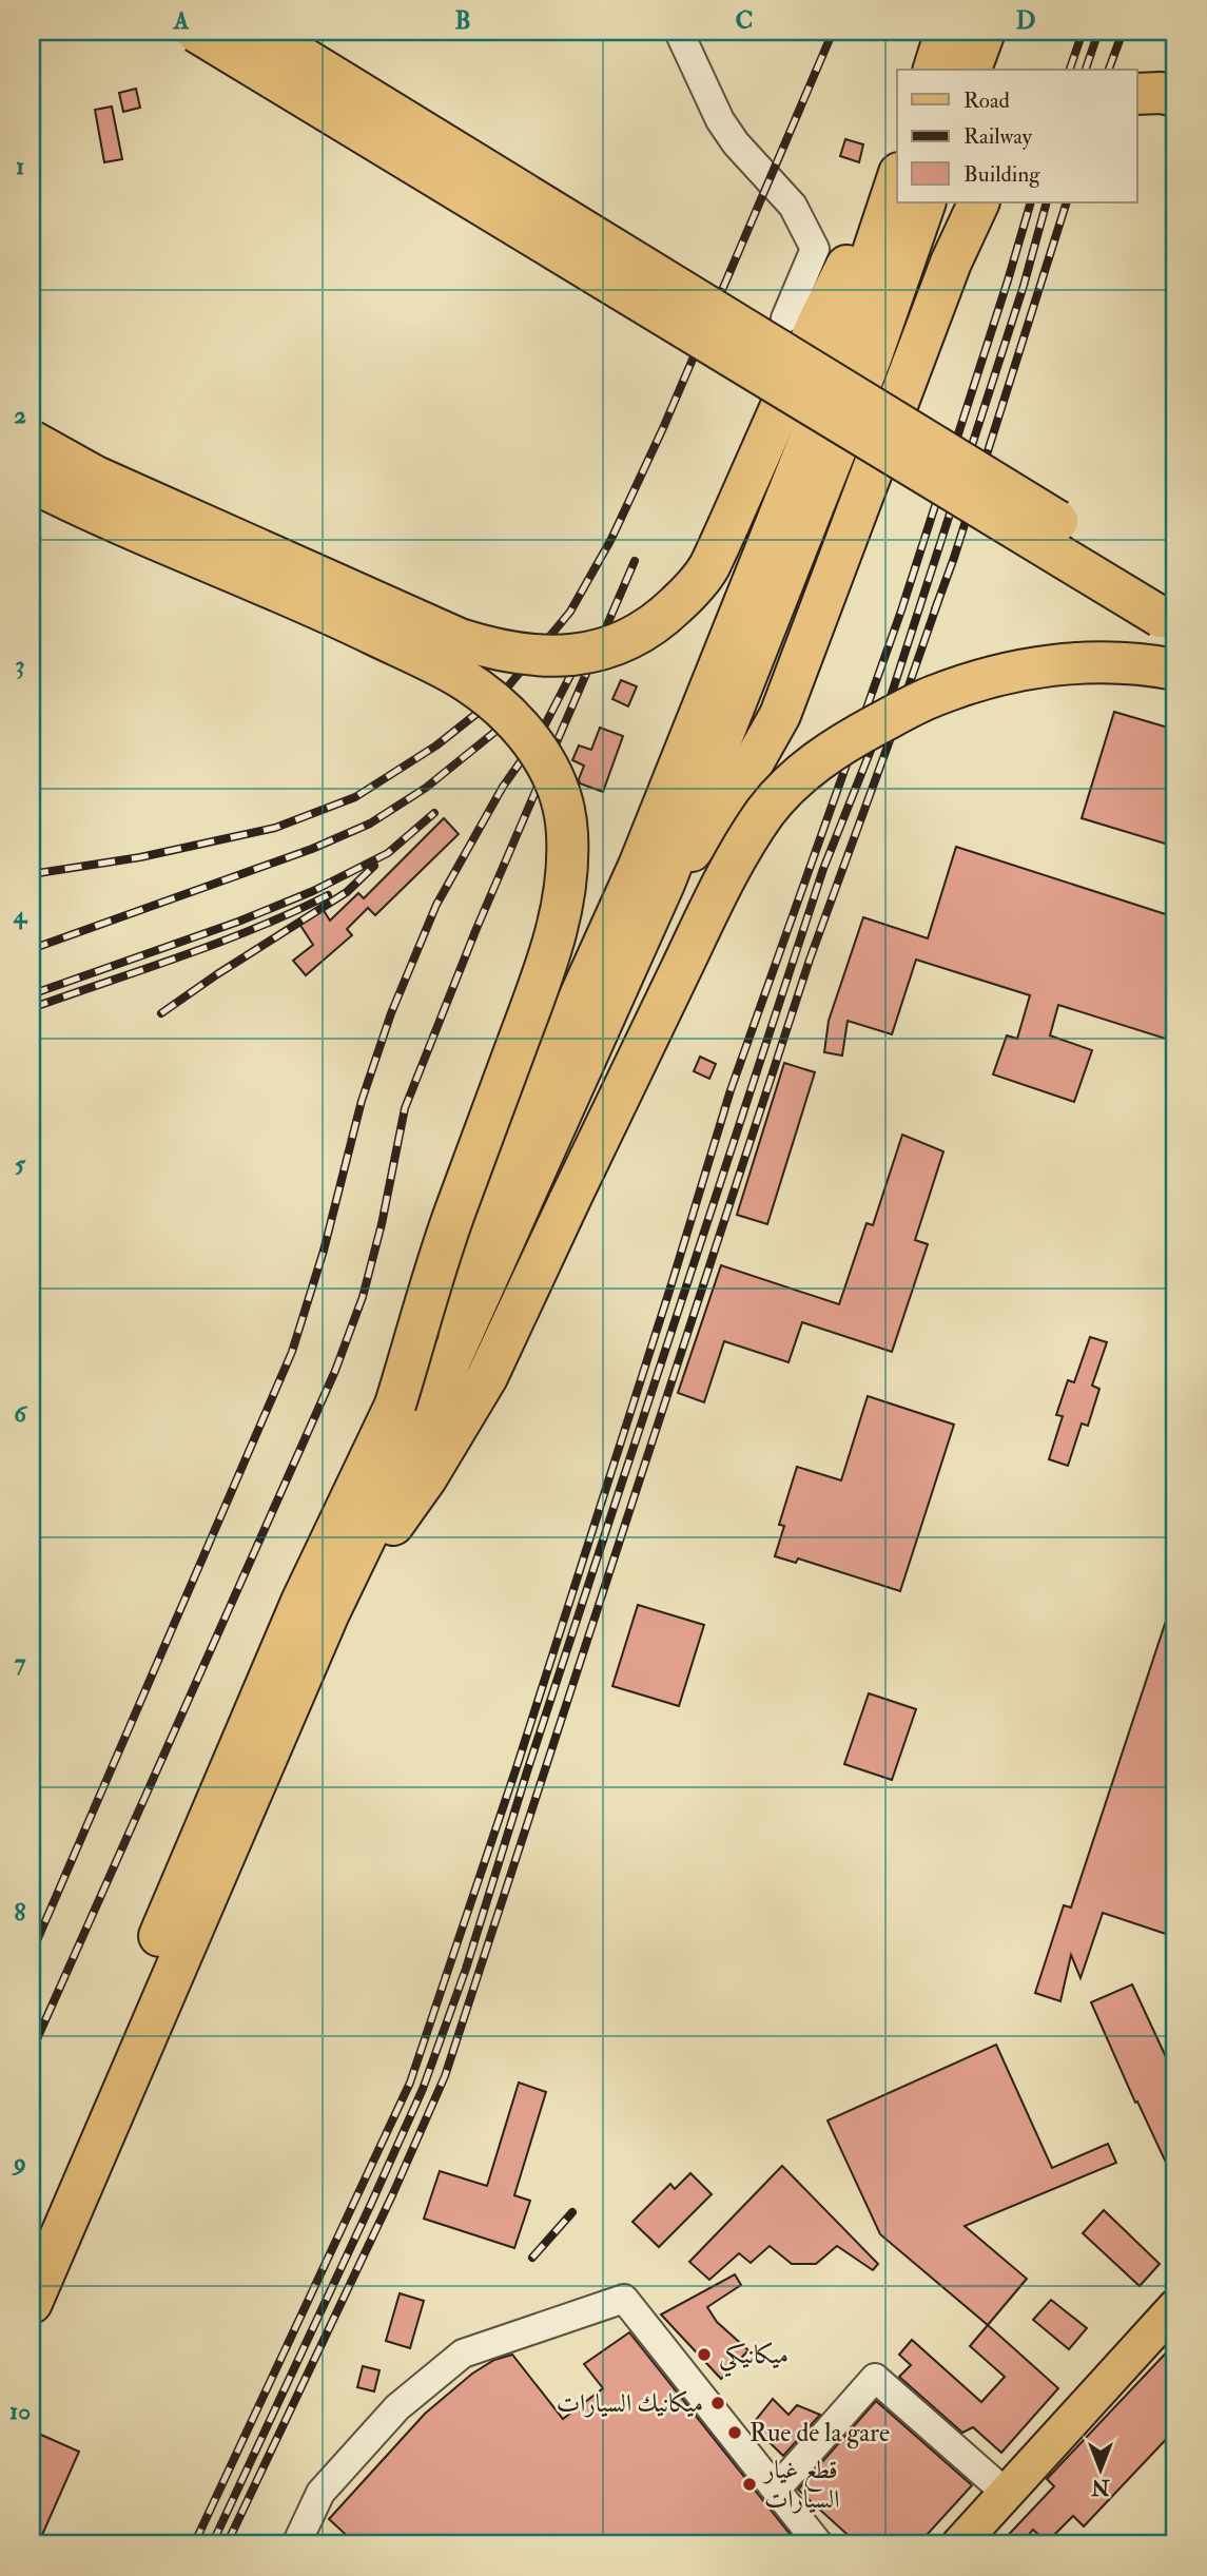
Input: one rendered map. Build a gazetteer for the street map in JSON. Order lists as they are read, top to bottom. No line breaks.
{"places":["ميكانيكي","ميكانيك السيارات","Rue de la gare","قطع غيار السيارات"],"legend":["Road","Railway","Building"],"north":"bottom","grid":{"columns":["A","B","C","D"],"rows":["1","2","3","4","5","6","7","8","9","10"]}}
